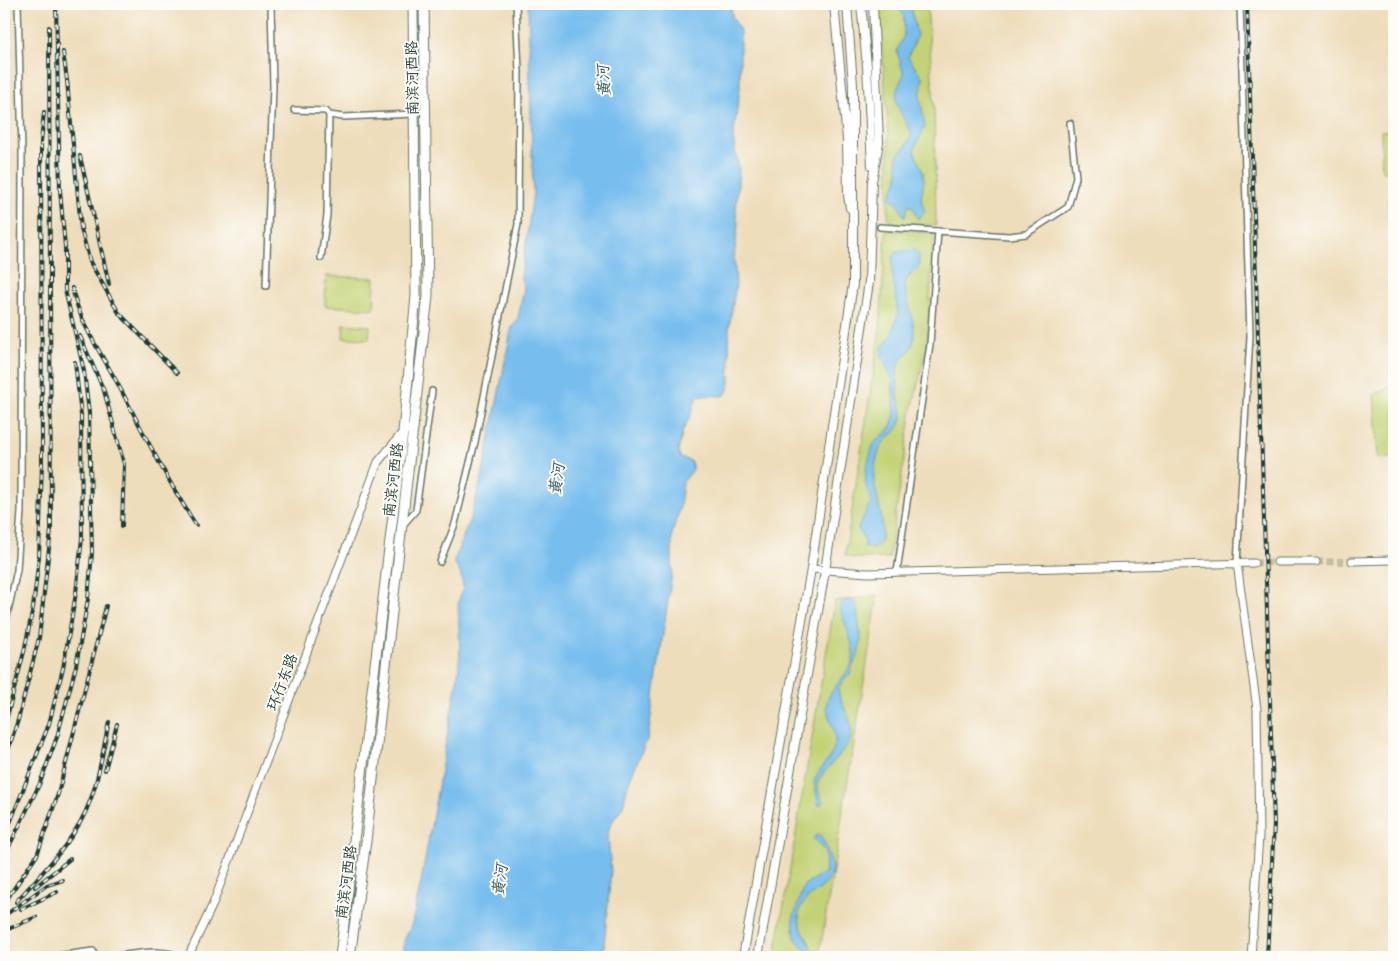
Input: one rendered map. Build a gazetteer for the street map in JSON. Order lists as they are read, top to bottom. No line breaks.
{"streets":{"highway":["南滨河西路"],"street":["环行东路"]},"crossings":[["南滨河西路","环行东路"]],"water":["黄河"]}
